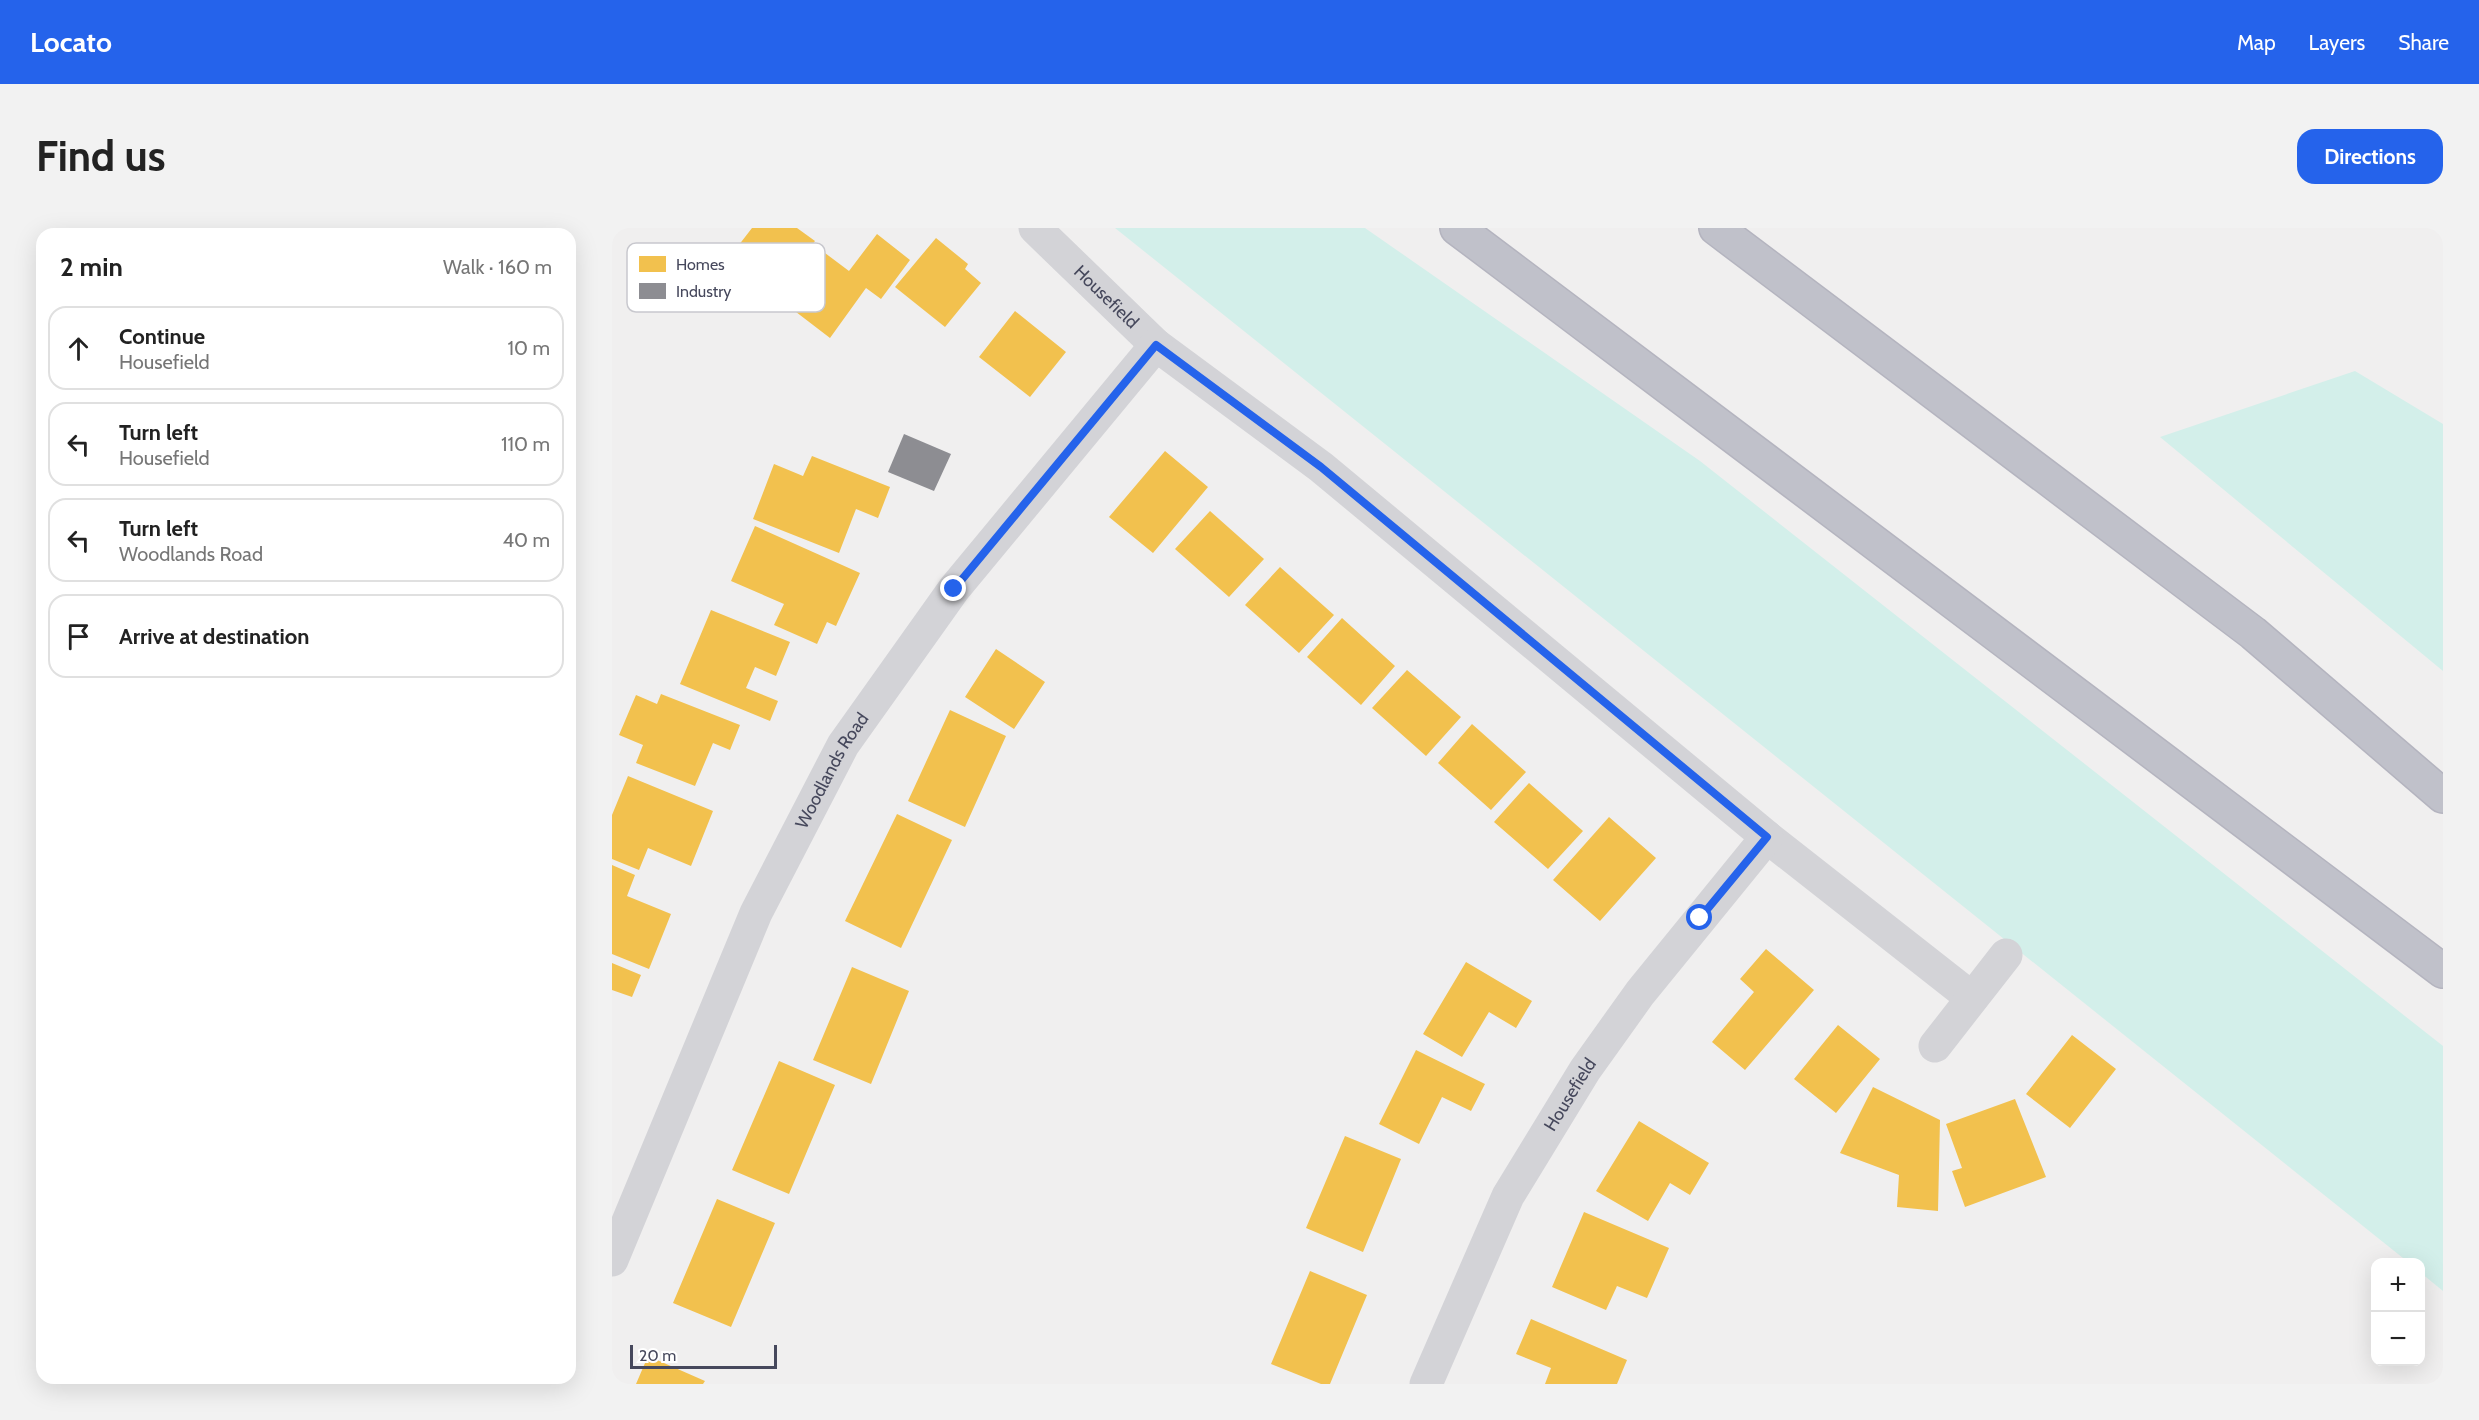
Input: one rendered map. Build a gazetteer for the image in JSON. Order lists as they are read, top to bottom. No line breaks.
{"streets":{"street":["Housefield","Woodlands Road"]},"crossings":[["Housefield","Woodlands Road"]],"legend":["Homes","Industry"],"scale_bar":"20 m","page":{"header":"Locato","nav":["Map","Layers","Share"],"buttons":"Directions","title":"Find us","heading":["2 min","Walk · 160 m"],"list":[["Continue","Housefield","10 m"],["Turn left","Housefield","110 m"],["Turn left","Woodlands Road","40 m"],"Arrive at destination"],"map_buttons":["+","−"],"scale":"20 m"}}
